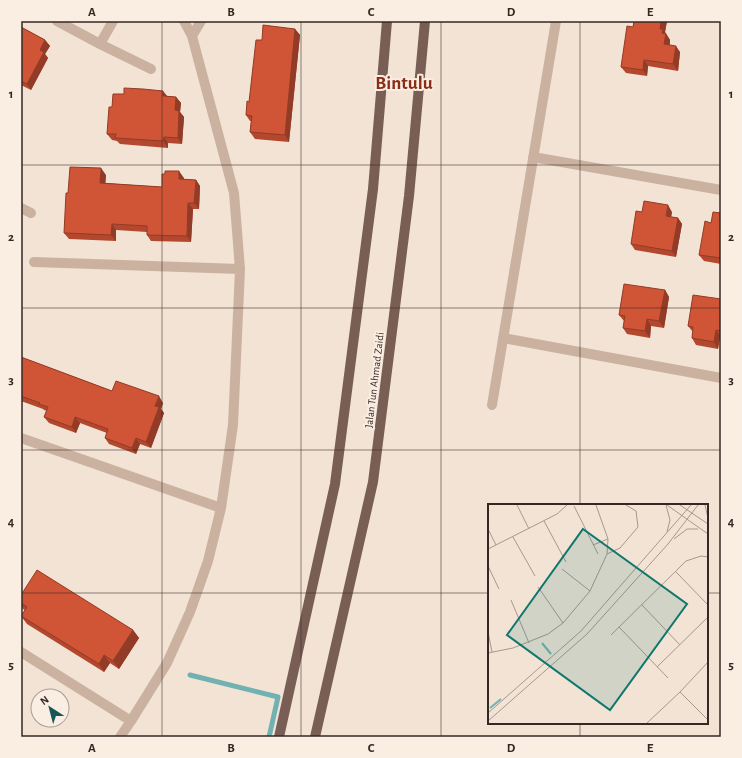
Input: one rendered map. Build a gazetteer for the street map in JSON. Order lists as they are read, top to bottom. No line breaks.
{"streets":{"main road":["Jalan Tun Ahmad Zaidi"]},"districts":["Bintulu"],"north":"top left","grid":{"columns":["A","B","C","D","E"],"rows":["1","2","3","4","5"]}}
